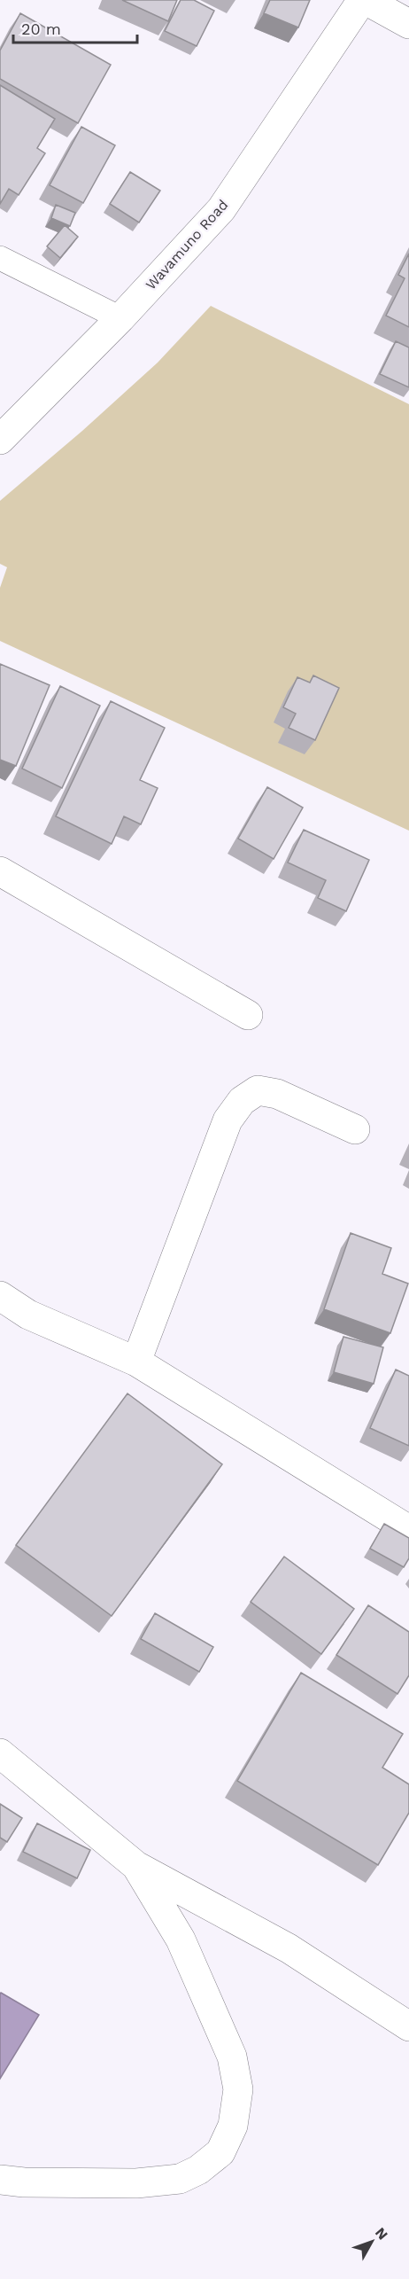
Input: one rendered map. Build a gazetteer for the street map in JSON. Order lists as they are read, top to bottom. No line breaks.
{"streets":{"street":["Wavamuno Road"]},"scale_bar":"20 m","north":"top right"}
